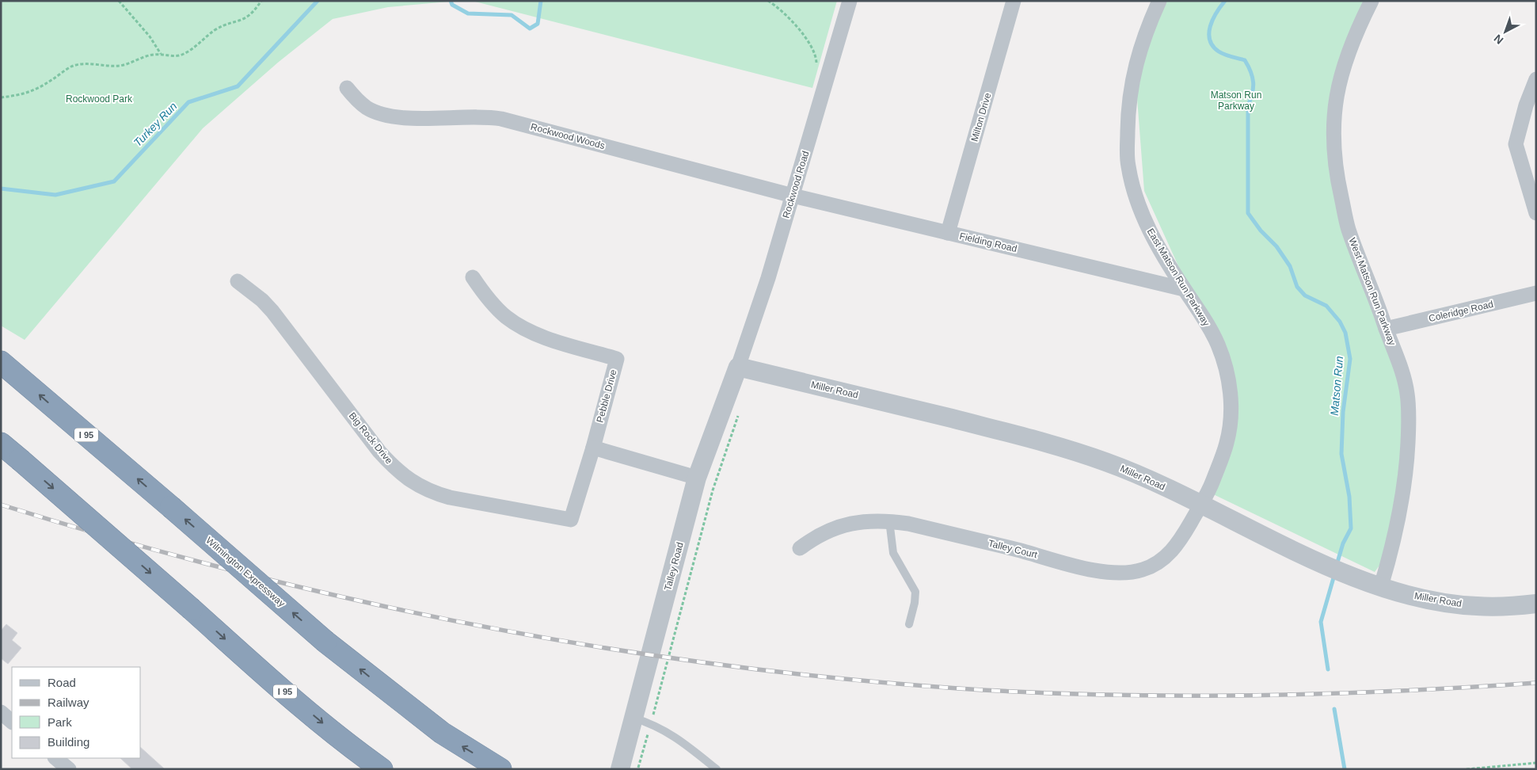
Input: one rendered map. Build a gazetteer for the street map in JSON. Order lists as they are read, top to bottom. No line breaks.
{"streets":{"highway":["I 95","Wilmington Expressway"],"street":["Milton Drive","Rockwood Woods","Rockwood Road","Fielding Road","East Matson Run Parkway","West Matson Run Parkway","Coleridge Road","Miller Road","Pebble Drive","Big Rock Drive","Talley Court","Talley Road"]},"crossings":[["Milton Drive","Fielding Road"],["Rockwood Woods","Rockwood Road"],["Rockwood Woods","Fielding Road"],["Rockwood Road","Fielding Road"],["Rockwood Road","Miller Road"],["Rockwood Road","Talley Road"],["Fielding Road","East Matson Run Parkway"],["East Matson Run Parkway","Miller Road"],["East Matson Run Parkway","Talley Court"],["West Matson Run Parkway","Coleridge Road"],["West Matson Run Parkway","Miller Road"],["Miller Road","Talley Court"],["Miller Road","Talley Road"],["Pebble Drive","Big Rock Drive"]],"water":["Turkey Run","Matson Run"],"parks":["Matson Run Parkway","Rockwood Park"],"legend":["Road","Railway","Park","Building"],"north":"bottom left"}
